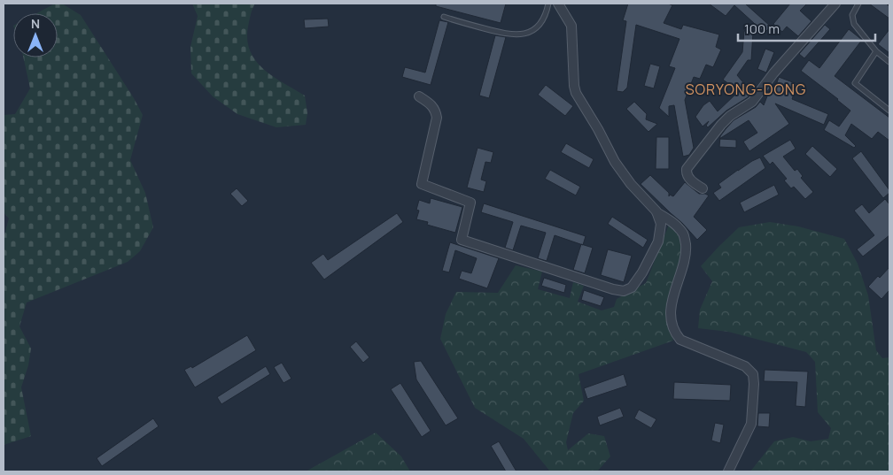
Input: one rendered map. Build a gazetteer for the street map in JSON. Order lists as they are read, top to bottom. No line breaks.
{"districts":["SORYONG-DONG"],"scale_bar":"100 m","north":"top"}
